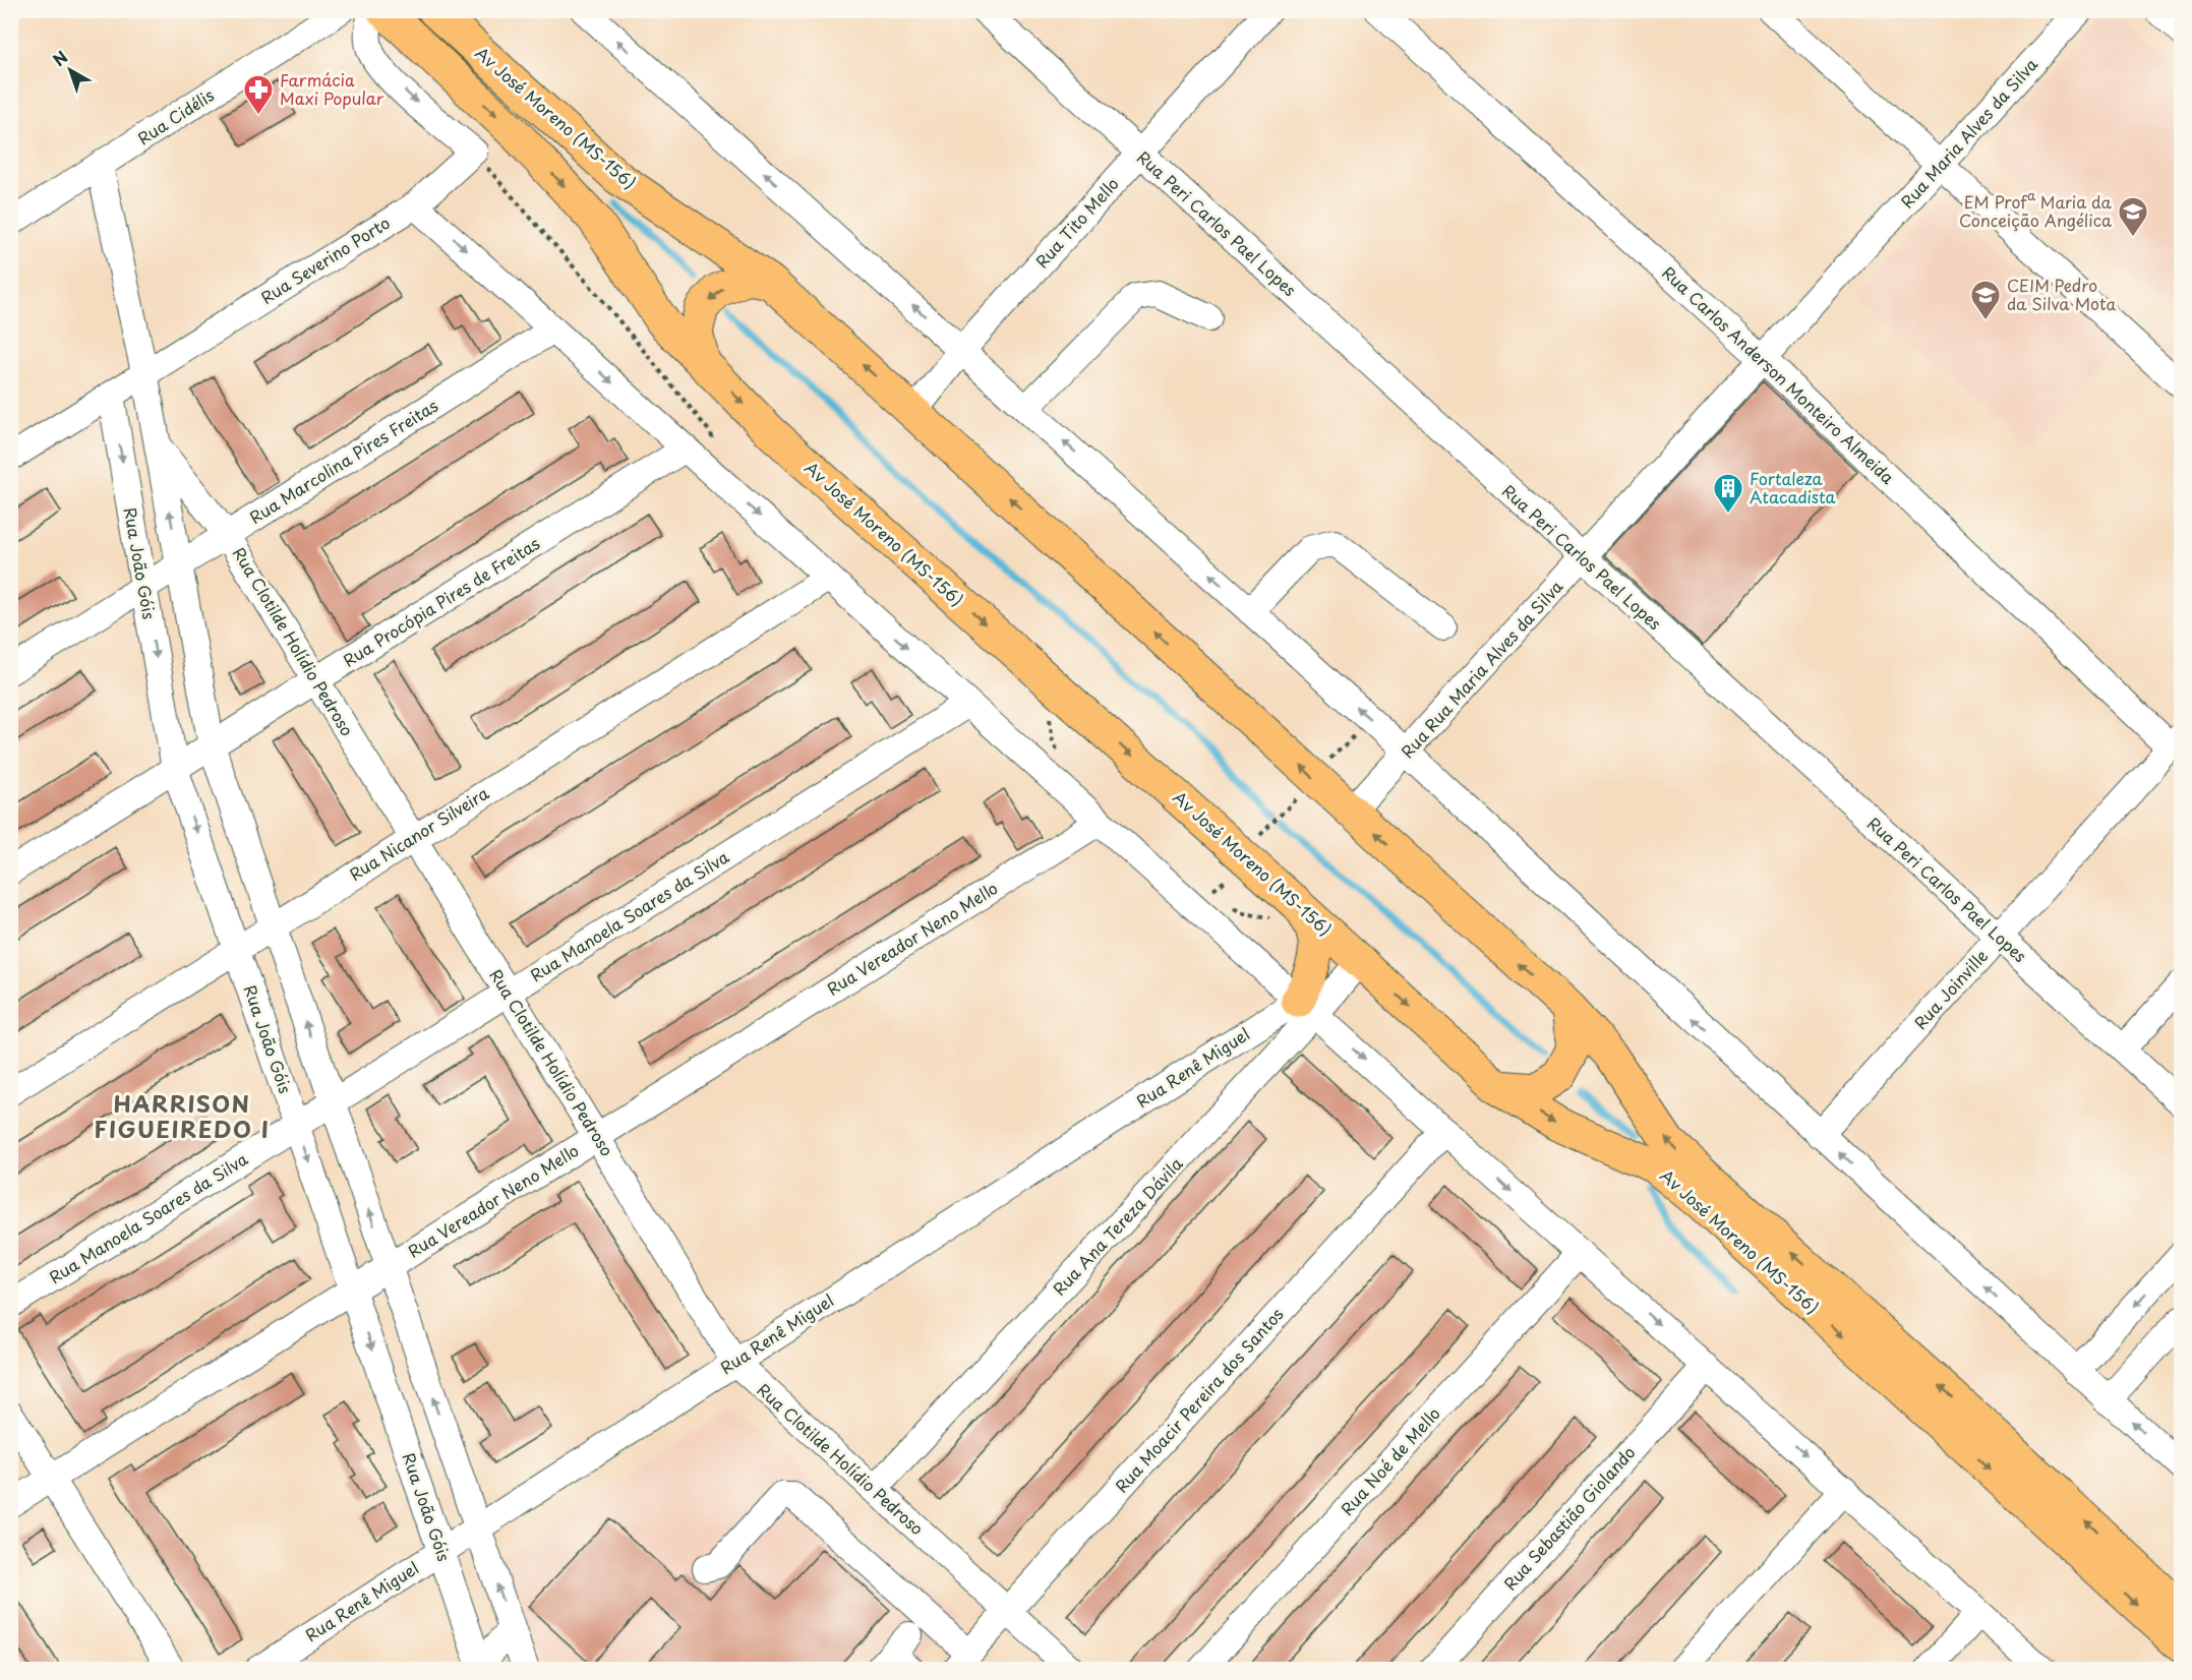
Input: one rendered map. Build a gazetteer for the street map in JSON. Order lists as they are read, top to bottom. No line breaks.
{"streets":{"main road":["Av José Moreno (MS-156)"],"street":["Rua Cidélis","Rua Maria Alves da Silva","Rua Tito Mello","Rua Peri Carlos Pael Lopes","Rua Severino Porto","Rua Carlos Anderson Monteiro Almeida","Rua Marcolina Pires Freitas","Rua João Góis","Rua Procópia Pires de Freitas","Rua Clotilde Holídio Pedroso","Rua Rua Maria Alves da Silva","Rua Nicanor Silveira","Rua Manoela Soares da Silva","Rua Vereador Neno Mello","Rua Joinville","Rua Renê Miguel","Rua Ana Tereza Dávila","Rua Moacir Pereira dos Santos","Rua Noé de Mello","Rua Sebastião Giolando"]},"crossings":[["Av José Moreno (MS-156)","Rua Tito Mello"],["Av José Moreno (MS-156)","Rua Rua Maria Alves da Silva"],["Av José Moreno (MS-156)","Rua Ana Tereza Dávila"],["Rua Maria Alves da Silva","Rua Rua Maria Alves da Silva"],["Rua Tito Mello","Rua Peri Carlos Pael Lopes"],["Rua Peri Carlos Pael Lopes","Rua Rua Maria Alves da Silva"],["Rua Peri Carlos Pael Lopes","Rua Joinville"],["Rua Severino Porto","Rua João Góis"],["Rua Severino Porto","Rua Clotilde Holídio Pedroso"],["Rua Carlos Anderson Monteiro Almeida","Rua Rua Maria Alves da Silva"],["Rua Carlos Anderson Monteiro Almeida","Rua Joinville"],["Rua Marcolina Pires Freitas","Rua João Góis"],["Rua Marcolina Pires Freitas","Rua Clotilde Holídio Pedroso"],["Rua João Góis","Rua Procópia Pires de Freitas"],["Rua João Góis","Rua Nicanor Silveira"],["Rua João Góis","Rua Manoela Soares da Silva"],["Rua João Góis","Rua Vereador Neno Mello"],["Rua João Góis","Rua Renê Miguel"],["Rua Procópia Pires de Freitas","Rua Clotilde Holídio Pedroso"],["Rua Clotilde Holídio Pedroso","Rua Nicanor Silveira"],["Rua Clotilde Holídio Pedroso","Rua Manoela Soares da Silva"],["Rua Clotilde Holídio Pedroso","Rua Vereador Neno Mello"],["Rua Clotilde Holídio Pedroso","Rua Renê Miguel"],["Rua Clotilde Holídio Pedroso","Rua Ana Tereza Dávila"],["Rua Clotilde Holídio Pedroso","Rua Moacir Pereira dos Santos"],["Rua Renê Miguel","Rua Ana Tereza Dávila"]],"districts":["HARRISON FIGUEIREDO I"],"places":{"pharmacy":["Farmácia Maxi Popular"],"school or university":["EM Profª Maria da Conceição Angélica","CEIM Pedro da Silva Mota"],"building":["Fortaleza Atacadista"]},"north":"top left"}
